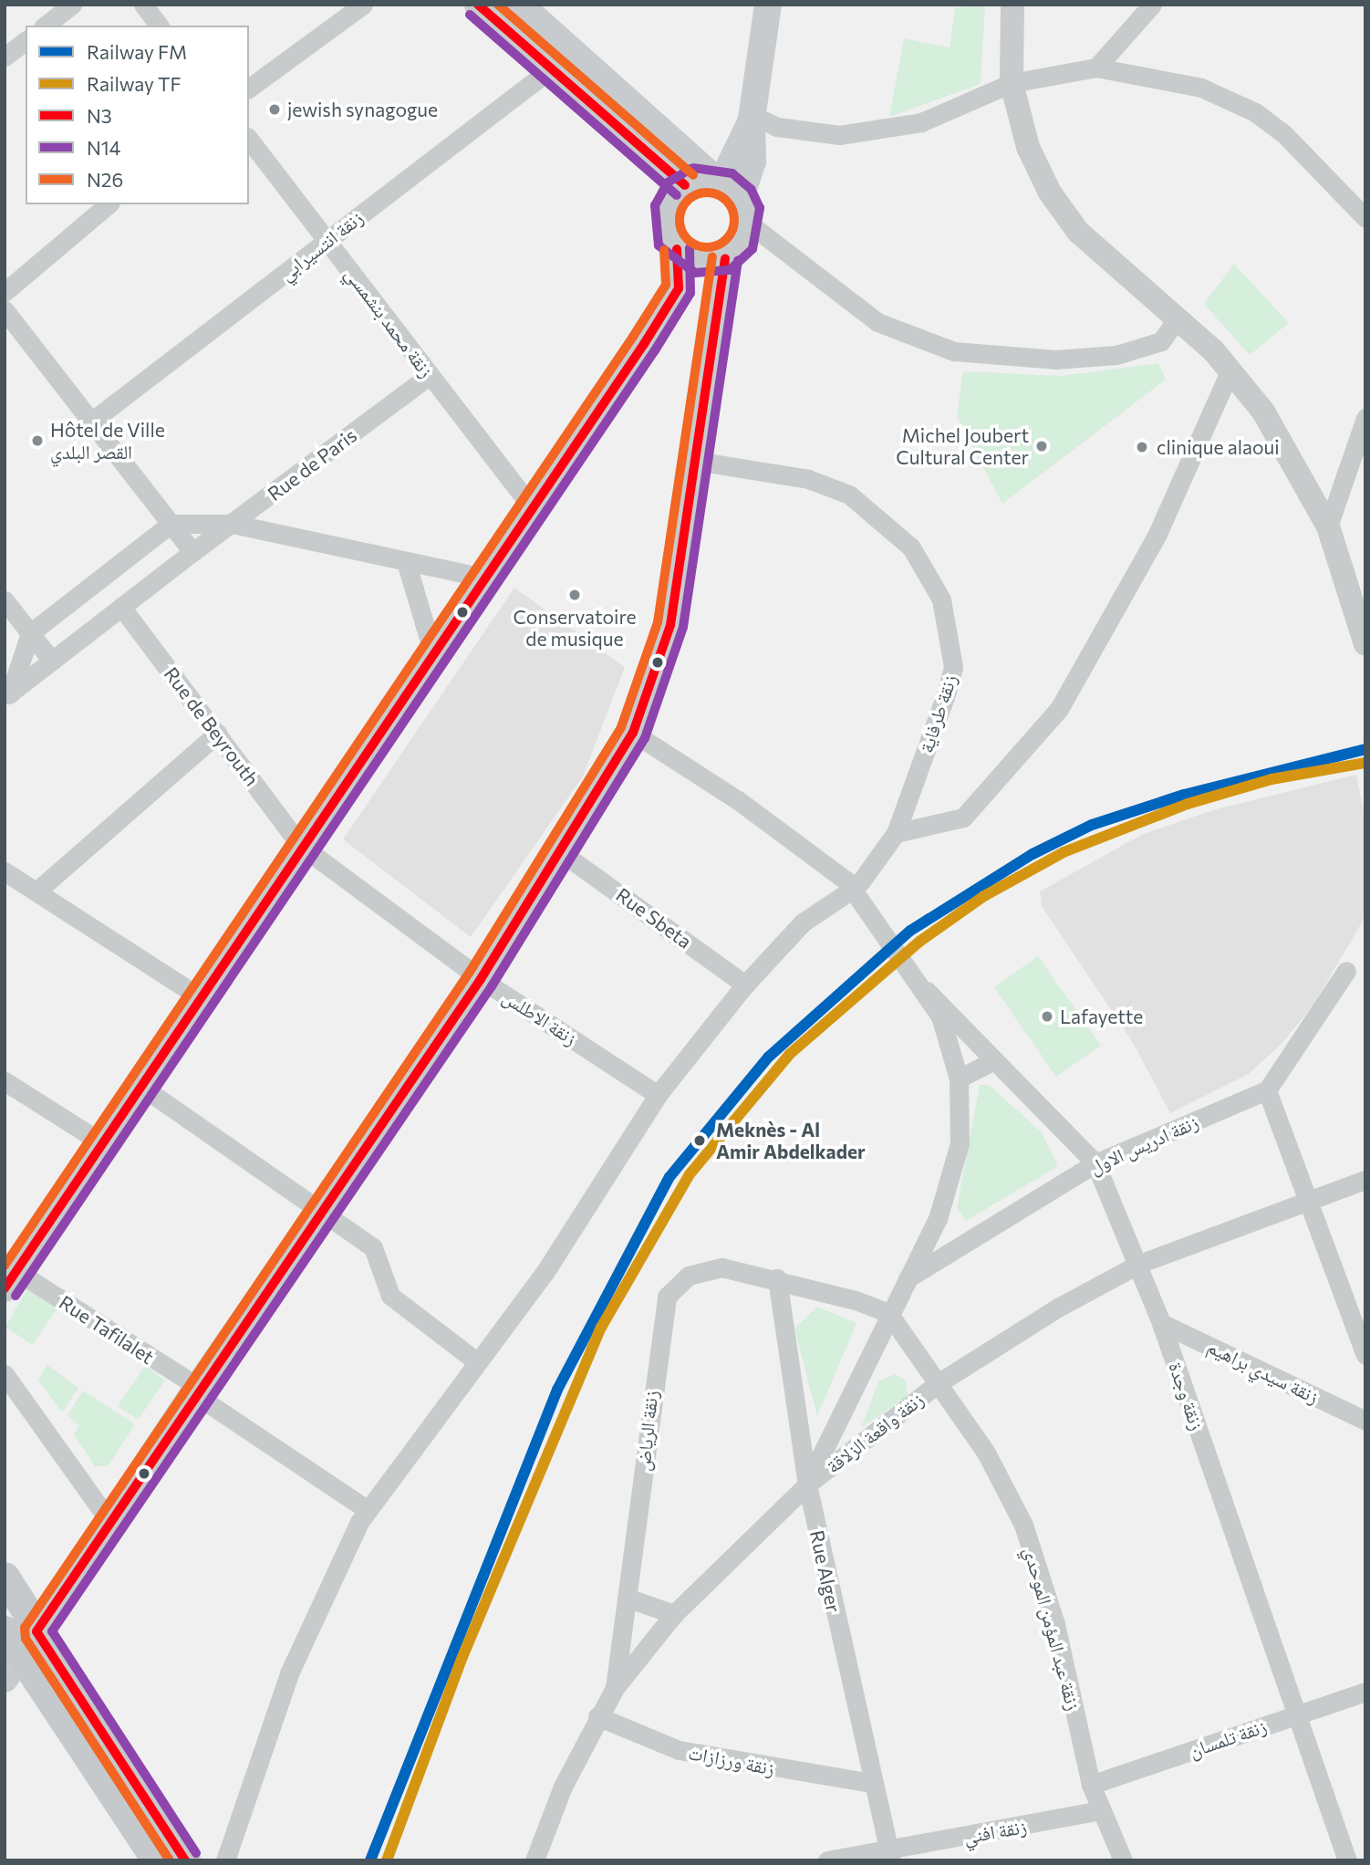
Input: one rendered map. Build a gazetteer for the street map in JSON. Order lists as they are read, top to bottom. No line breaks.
{"streets":{"street":["زنقة انتسيرابي","زنقة محمد بنشمسي","Rue de Paris","زنقة طرفاية","Rue de Beyrouth","Rue Sbeta","زنقة الاطلس","زنقة ادريس الاول","Rue Tafilalet","زنقة سيدي براهيم","زنقة وجدة","زنقة الرياض","زنقة واقعة الزلاقة","Rue Alger","زنقة عبد المؤمن الموحدي","زنقة تلمسان","زنقة ورزازات","زنقة افني"]},"crossings":[["زنقة انتسيرابي","زنقة محمد بنشمسي"],["زنقة محمد بنشمسي","Rue de Paris"],["Rue de Paris","Rue de Beyrouth"],["Rue de Beyrouth","زنقة الاطلس"],["زنقة ادريس الاول","زنقة وجدة"],["زنقة سيدي براهيم","زنقة وجدة"],["زنقة وجدة","زنقة واقعة الزلاقة"],["زنقة وجدة","زنقة تلمسان"],["زنقة الرياض","زنقة واقعة الزلاقة"],["زنقة الرياض","Rue Alger"],["زنقة واقعة الزلاقة","Rue Alger"],["زنقة واقعة الزلاقة","زنقة عبد المؤمن الموحدي"],["زنقة واقعة الزلاقة","زنقة ورزازات"],["Rue Alger","زنقة ورزازات"],["Rue Alger","زنقة افني"],["زنقة عبد المؤمن الموحدي","زنقة تلمسان"],["زنقة عبد المؤمن الموحدي","زنقة افني"]],"places":["jewish synagogue","Hôtel de Ville القصر البلدي","Michel Joubert Cultural Center","clinique alaoui","Conservatoire de musique","Lafayette","Meknès - Al Amir Abdelkader"],"lines":["transit line N3","transit line N26","transit line N14","rail line FM","rail line TF"],"legend":["Railway FM","Railway TF","N3","N14","N26"]}
